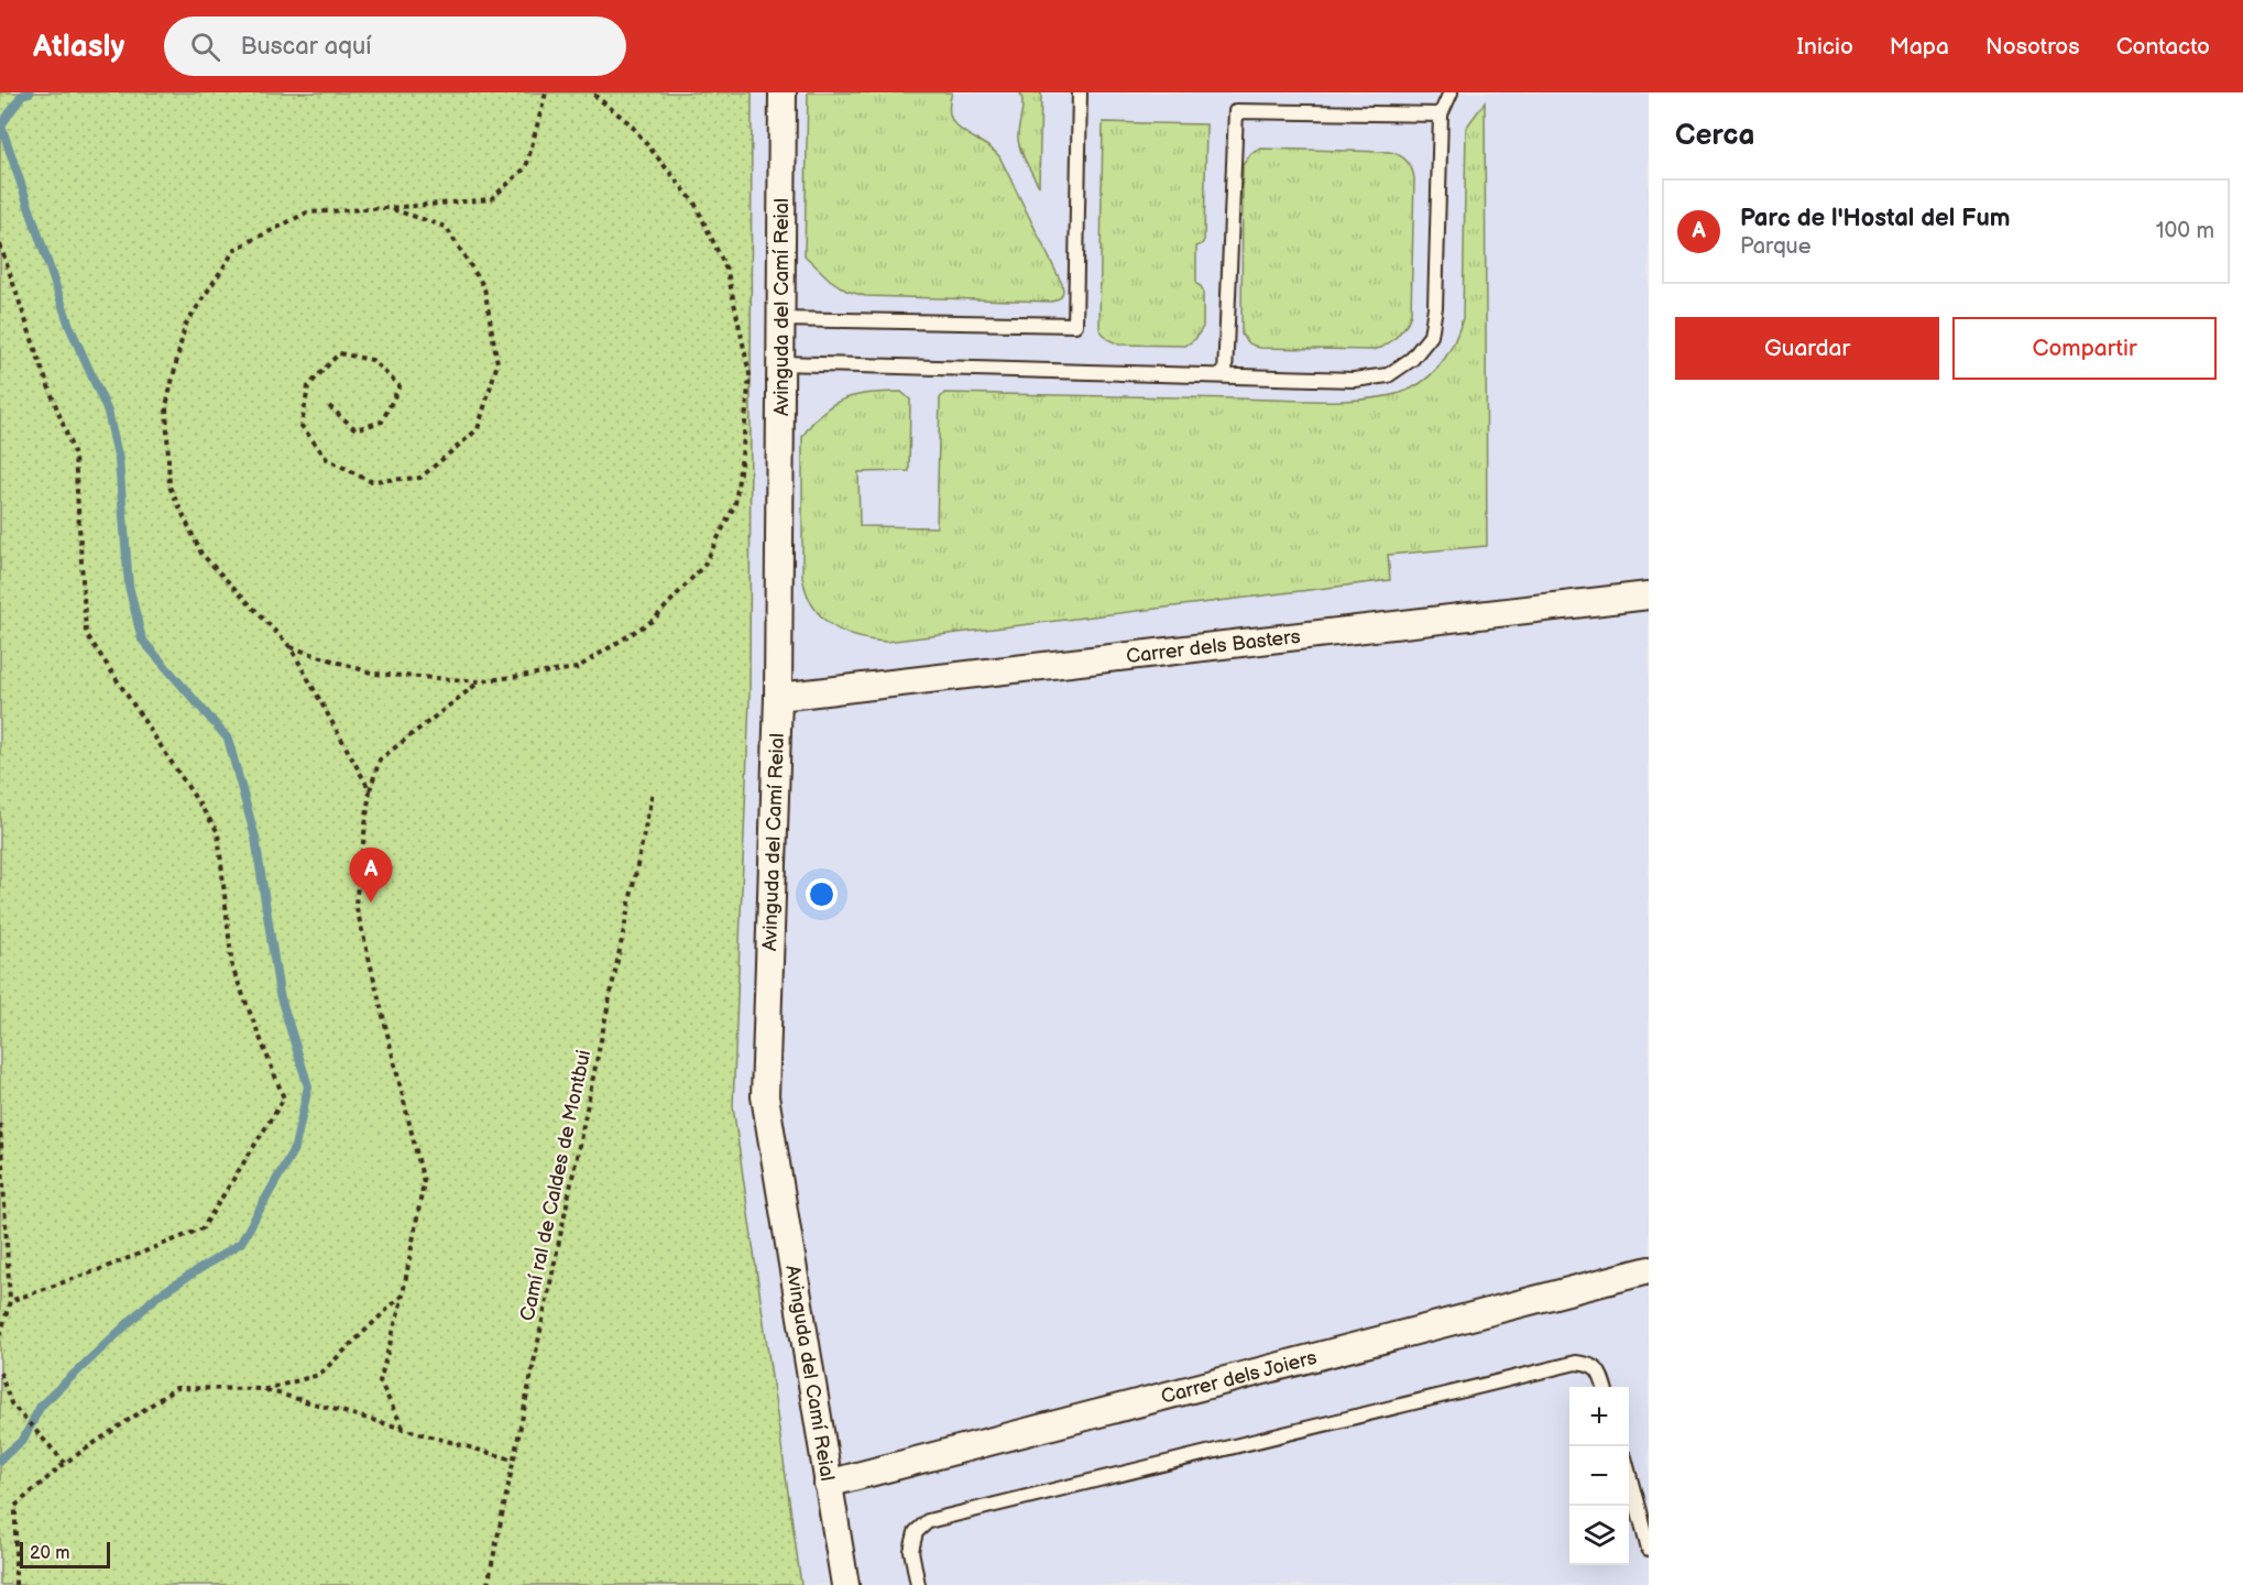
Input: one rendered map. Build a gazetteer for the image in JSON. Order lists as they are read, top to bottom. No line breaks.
{"streets":{"street":["Avinguda del Camí Reial","Carrer dels Basters","Carrer dels Joiers"],"path":["Camí ral de Caldes de Montbui"]},"crossings":[["Avinguda del Camí Reial","Carrer dels Basters"],["Avinguda del Camí Reial","Carrer dels Joiers"]],"scale_bar":"20 m","page":{"header":"Atlasly","search":"Buscar aquí","nav":["Inicio","Mapa","Nosotros","Contacto"],"heading":"Cerca","list":[{"mark":"A","name":"Parc de l'Hostal del Fum","note":"Parque","value":"100 m"}],"buttons":["Guardar","Compartir"],"pins":"A","map_buttons":["+","−"],"scale":"20 m"}}
